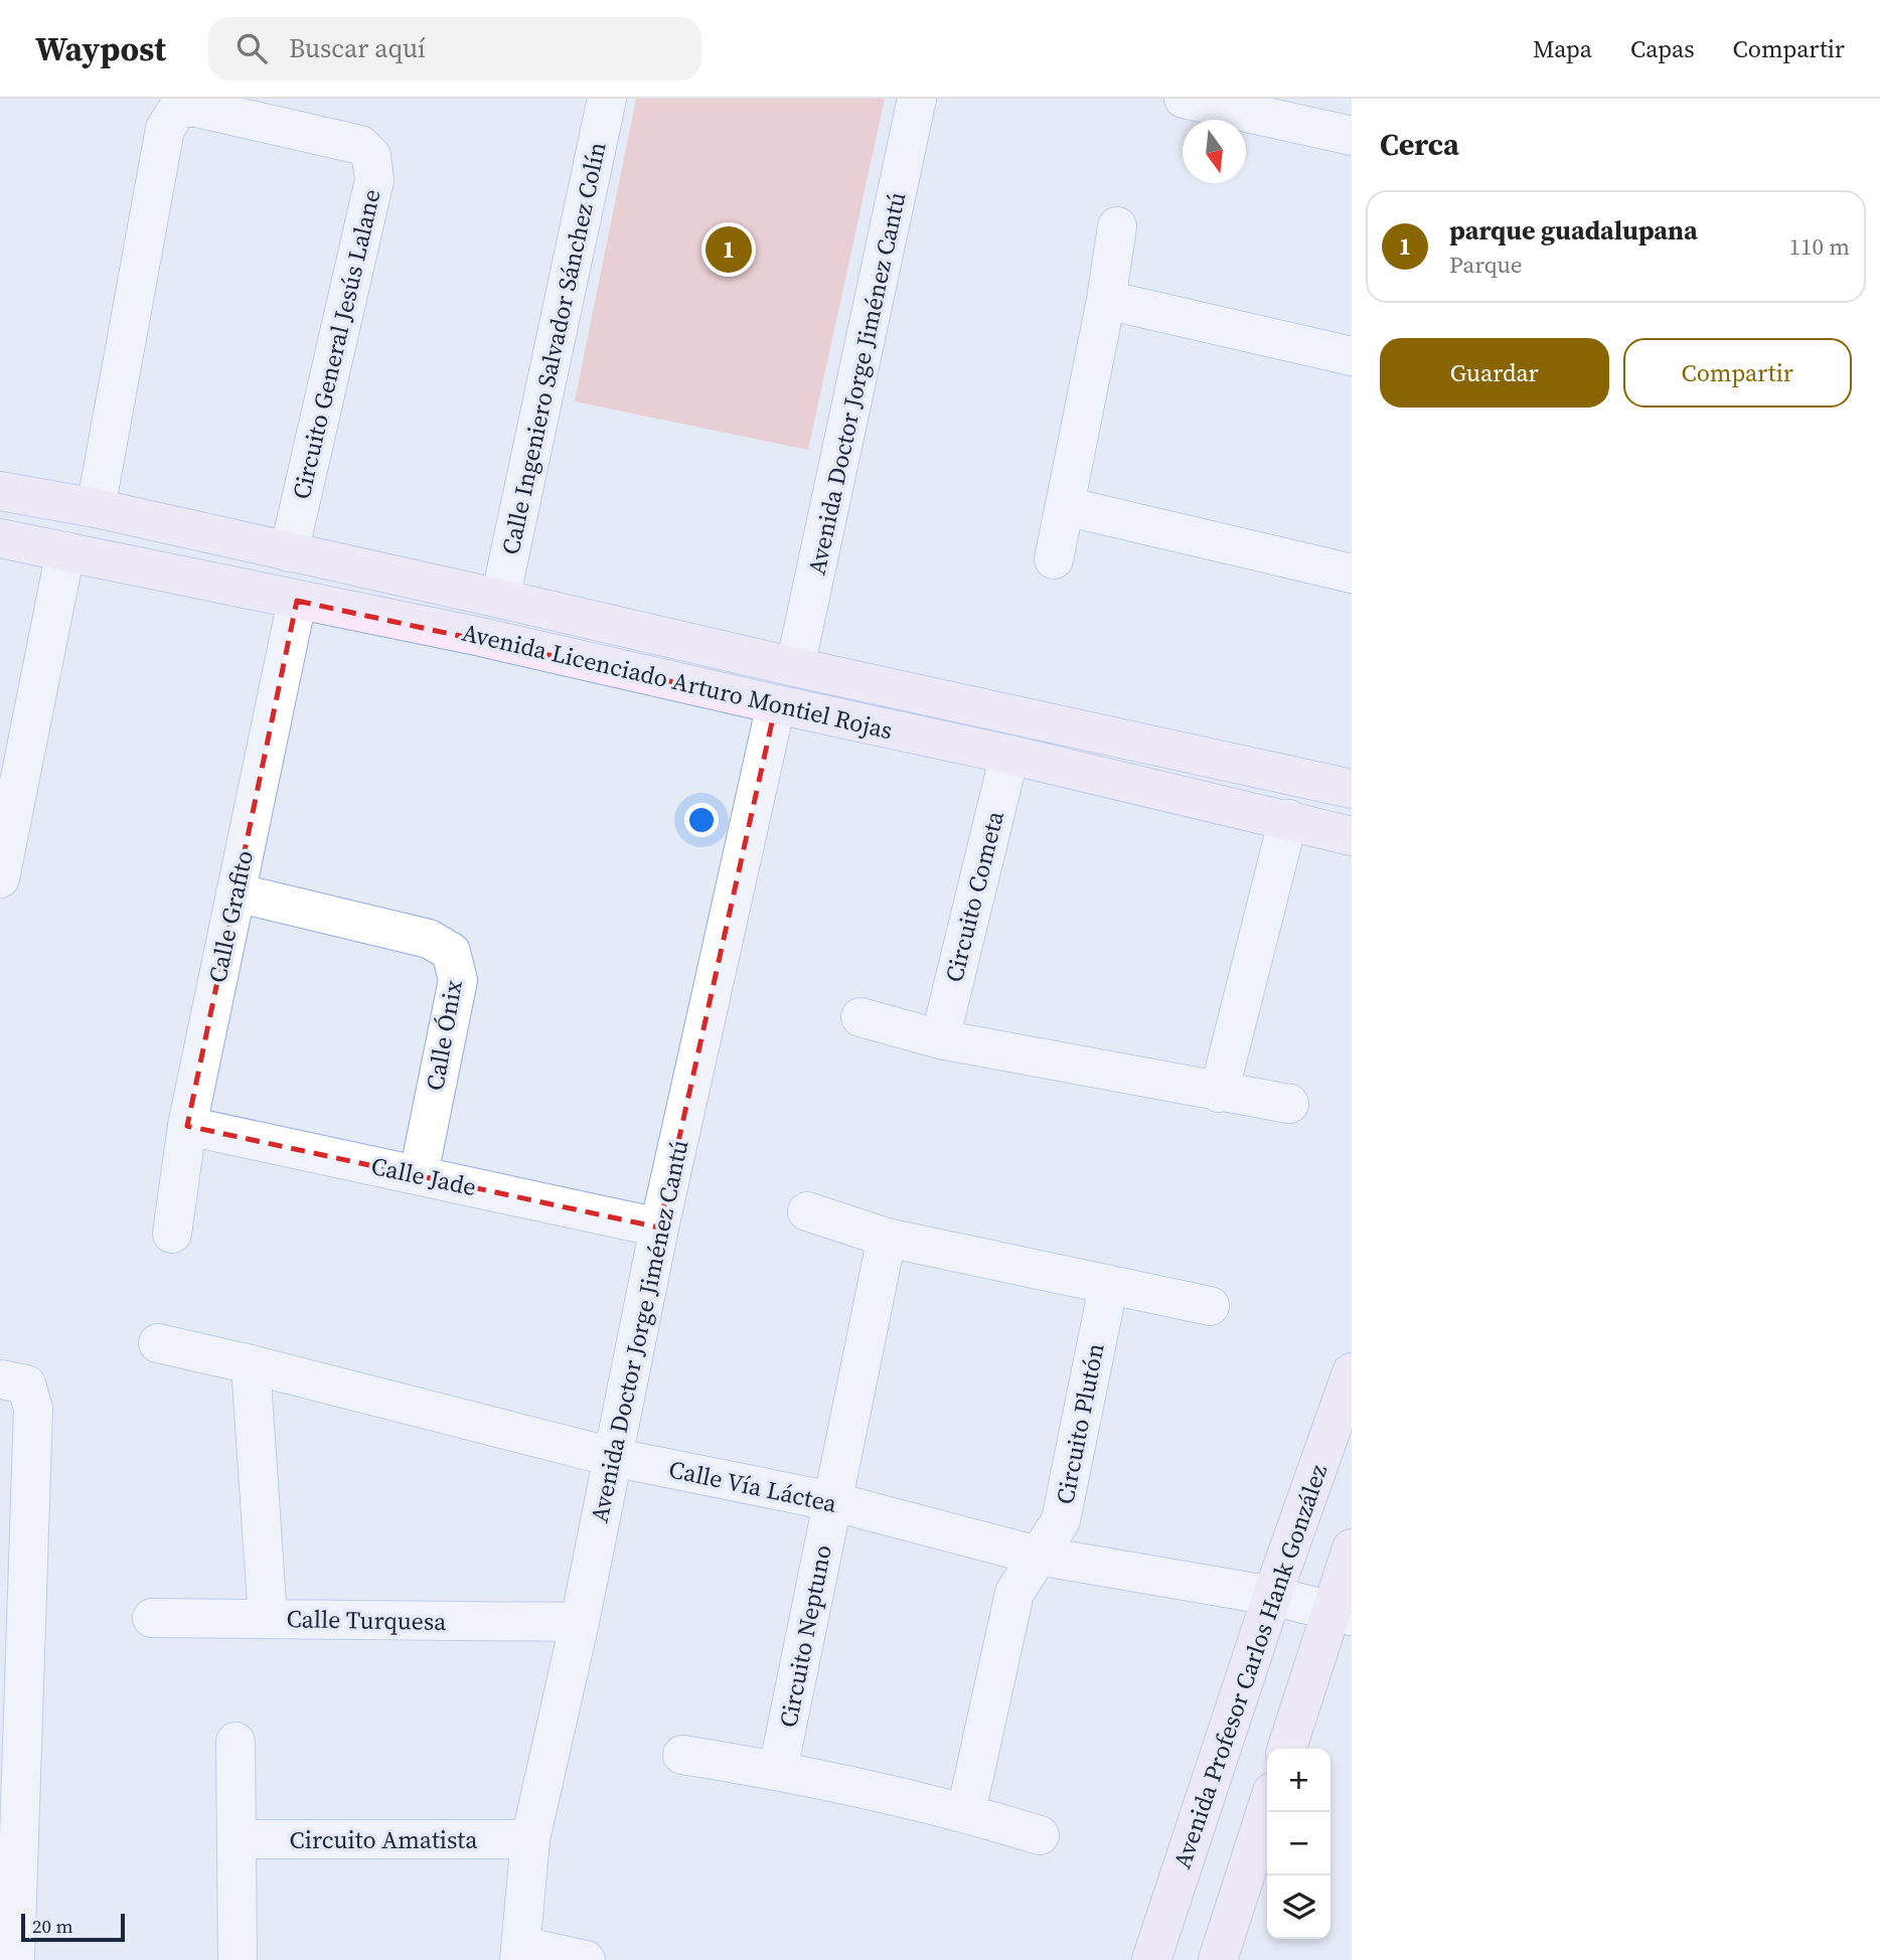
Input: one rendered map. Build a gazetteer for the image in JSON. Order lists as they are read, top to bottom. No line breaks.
{"streets":{"main road":["Avenida Licenciado Arturo Montiel Rojas","Avenida Profesor Carlos Hank González"],"street":["Circuito General Jesús Lalane","Calle Ingeniero Salvador Sánchez Colín","Avenida Doctor Jorge Jiménez Cantú","Circuito Cometa","Calle Grafito","Calle Ónix","Calle Jade","Circuito Plutón","Calle Vía Láctea","Calle Turquesa","Circuito Neptuno","Circuito Amatista"]},"crossings":[["Circuito General Jesús Lalane","Avenida Licenciado Arturo Montiel Rojas"],["Calle Ingeniero Salvador Sánchez Colín","Avenida Licenciado Arturo Montiel Rojas"],["Avenida Doctor Jorge Jiménez Cantú","Avenida Licenciado Arturo Montiel Rojas"],["Avenida Doctor Jorge Jiménez Cantú","Calle Jade"],["Avenida Doctor Jorge Jiménez Cantú","Calle Vía Láctea"],["Avenida Doctor Jorge Jiménez Cantú","Calle Turquesa"],["Avenida Doctor Jorge Jiménez Cantú","Circuito Amatista"],["Avenida Licenciado Arturo Montiel Rojas","Circuito Cometa"],["Avenida Licenciado Arturo Montiel Rojas","Calle Grafito"],["Calle Grafito","Calle Ónix"],["Calle Grafito","Calle Jade"],["Calle Ónix","Calle Jade"],["Circuito Plutón","Calle Vía Láctea"],["Calle Vía Láctea","Circuito Neptuno"],["Calle Vía Láctea","Avenida Profesor Carlos Hank González"]],"scale_bar":"20 m","north":"bottom","page":{"header":"Waypost","search":"Buscar aquí","nav":["Mapa","Capas","Compartir"],"heading":"Cerca","list":[{"mark":"1","name":"parque guadalupana","note":"Parque","value":"110 m"}],"pins":"1","buttons":["Guardar","Compartir"],"map_buttons":["+","−"],"scale":"20 m"}}
